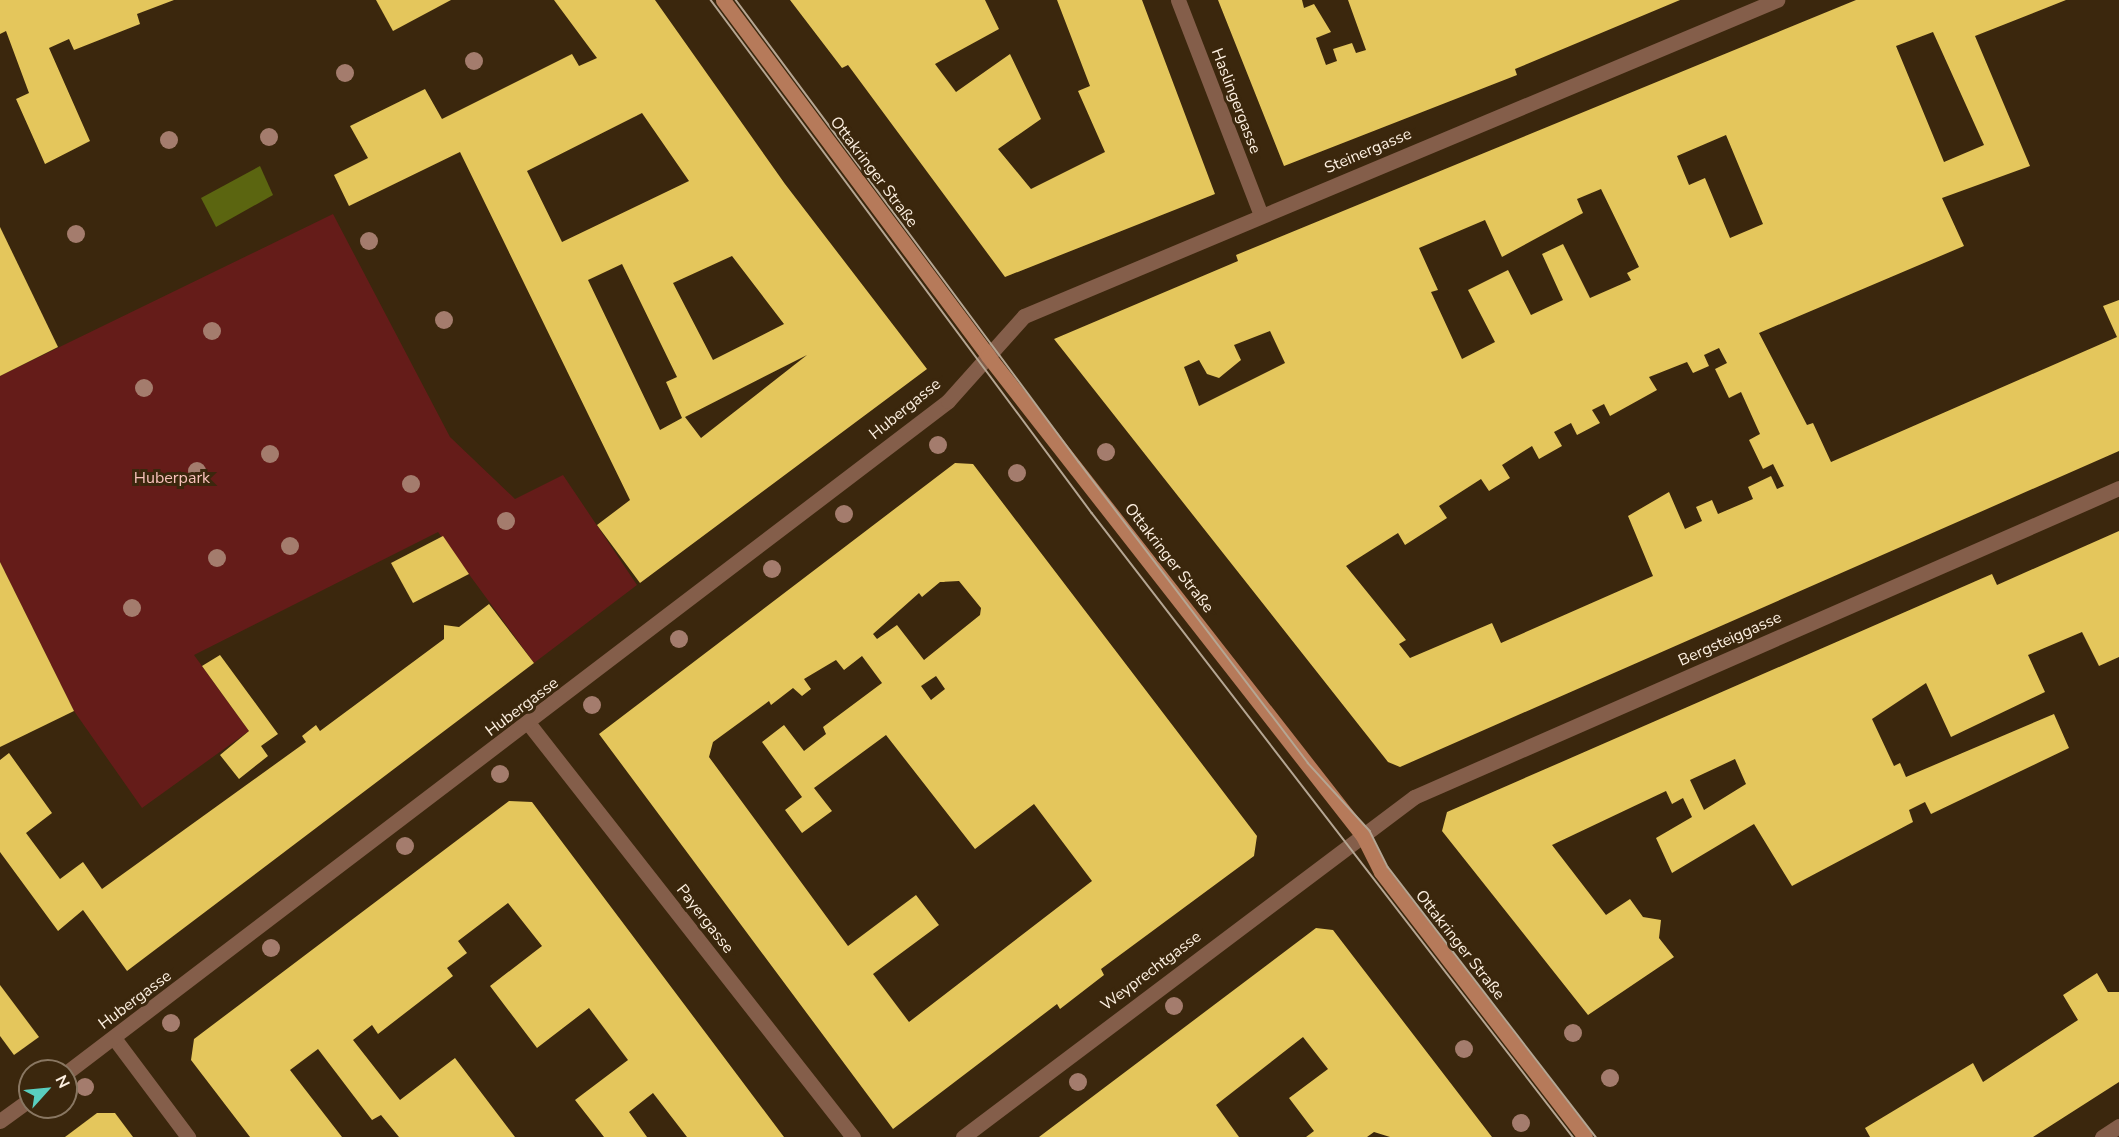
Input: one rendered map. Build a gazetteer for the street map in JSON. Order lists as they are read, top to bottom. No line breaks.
{"streets":{"main road":["Ottakringer Straße"],"street":["Haslingergasse","Steinergasse","Hubergasse","Bergsteiggasse","Payergasse","Weyprechtgasse"]},"crossings":[["Haslingergasse","Steinergasse"],["Steinergasse","Ottakringer Straße"],["Steinergasse","Hubergasse"],["Ottakringer Straße","Hubergasse"],["Ottakringer Straße","Bergsteiggasse"],["Ottakringer Straße","Weyprechtgasse"],["Hubergasse","Payergasse"],["Bergsteiggasse","Weyprechtgasse"]],"parks":["Huberpark"],"north":"top right"}
